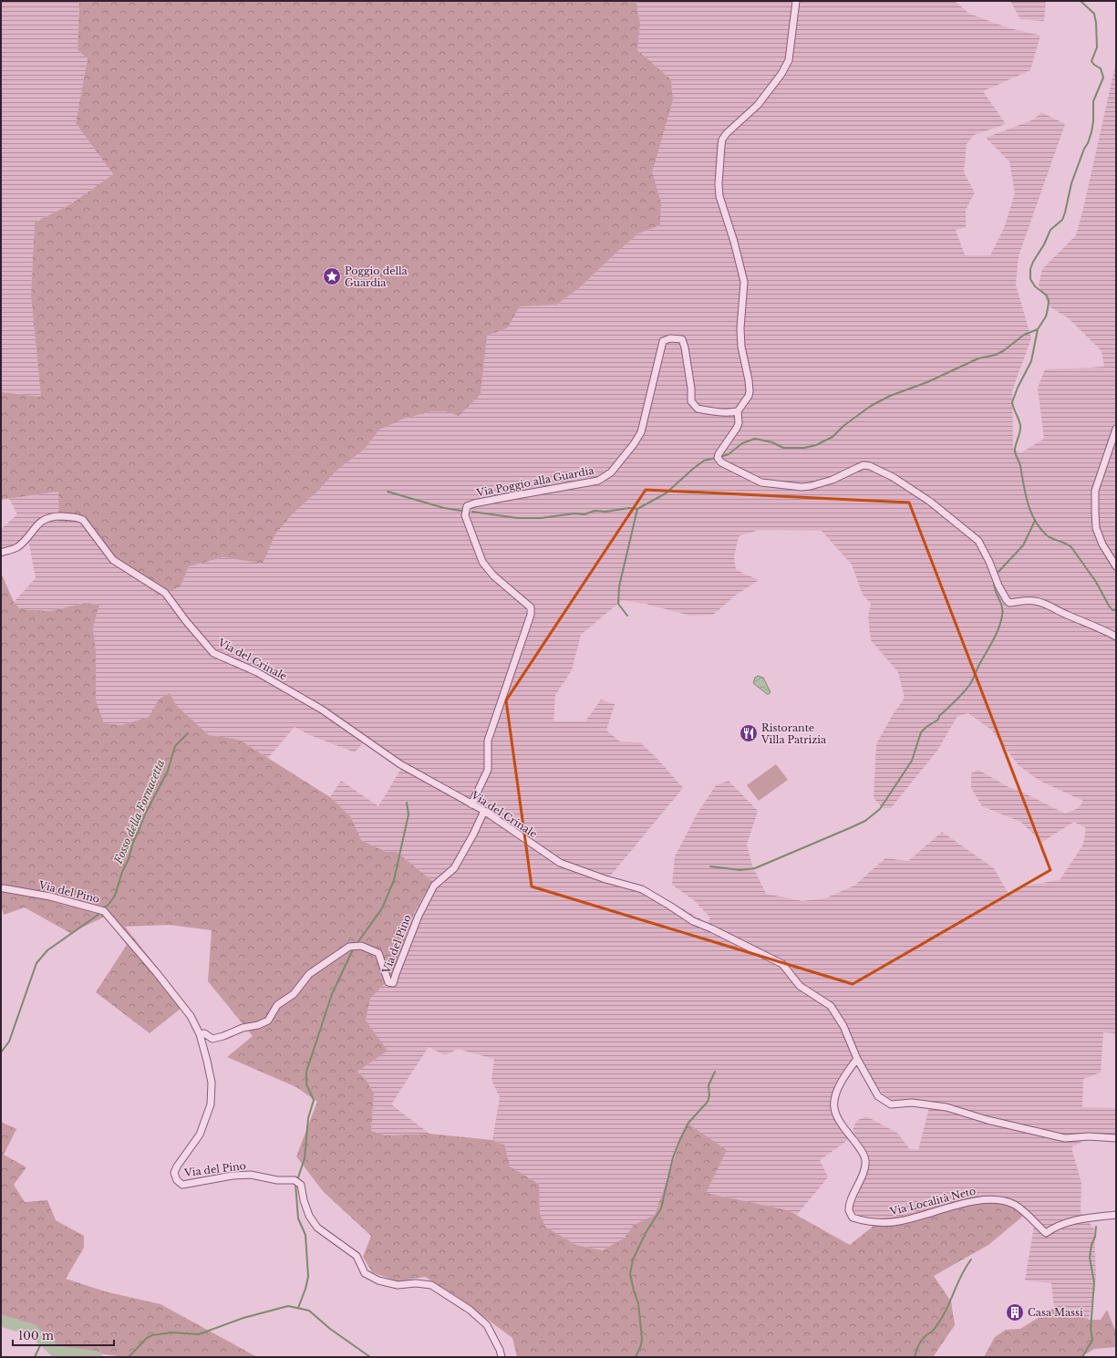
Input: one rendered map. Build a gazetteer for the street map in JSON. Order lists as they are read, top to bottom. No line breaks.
{"streets":{"street":["Via Poggio alla Guardia","Via del Crinale","Via del Pino","Via Località Neto"]},"crossings":[["Via Poggio alla Guardia","Via del Crinale"],["Via del Crinale","Via del Pino"],["Via del Crinale","Via Località Neto"]],"water":["Fosso della Fornacetta"],"places":{"place":["Poggio della Guardia"],"restaurant":["Ristorante Villa Patrizia"],"building":["Casa Massi"]},"scale_bar":"100 m"}
